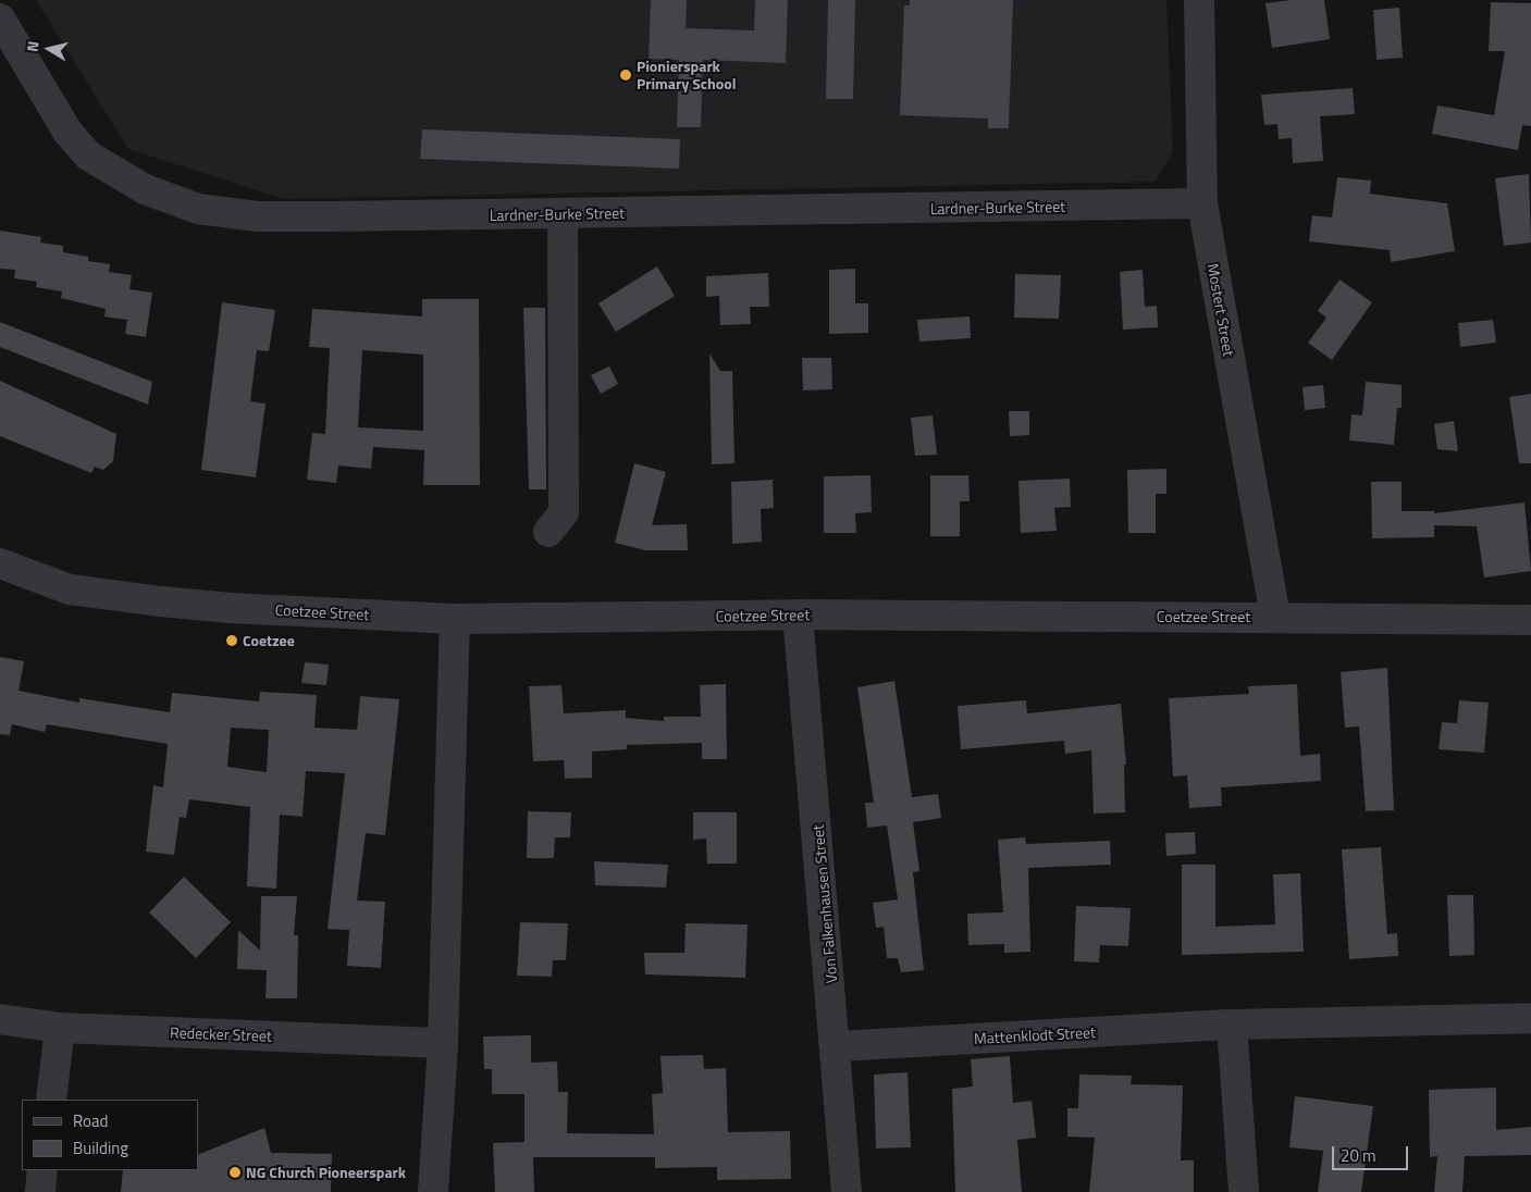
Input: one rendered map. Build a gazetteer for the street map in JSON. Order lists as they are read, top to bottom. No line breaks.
{"streets":{"street":["Lardner-Burke Street","Mostert Street","Coetzee Street","Von Falkenhausen Street","Redecker Street","Mattenklodt Street"]},"crossings":[["Lardner-Burke Street","Mostert Street"],["Mostert Street","Coetzee Street"],["Coetzee Street","Von Falkenhausen Street"],["Von Falkenhausen Street","Mattenklodt Street"]],"places":["Pionierspark Primary School","Coetzee","NG Church Pioneerspark"],"legend":["Road","Building"],"scale_bar":"20 m","north":"left"}
